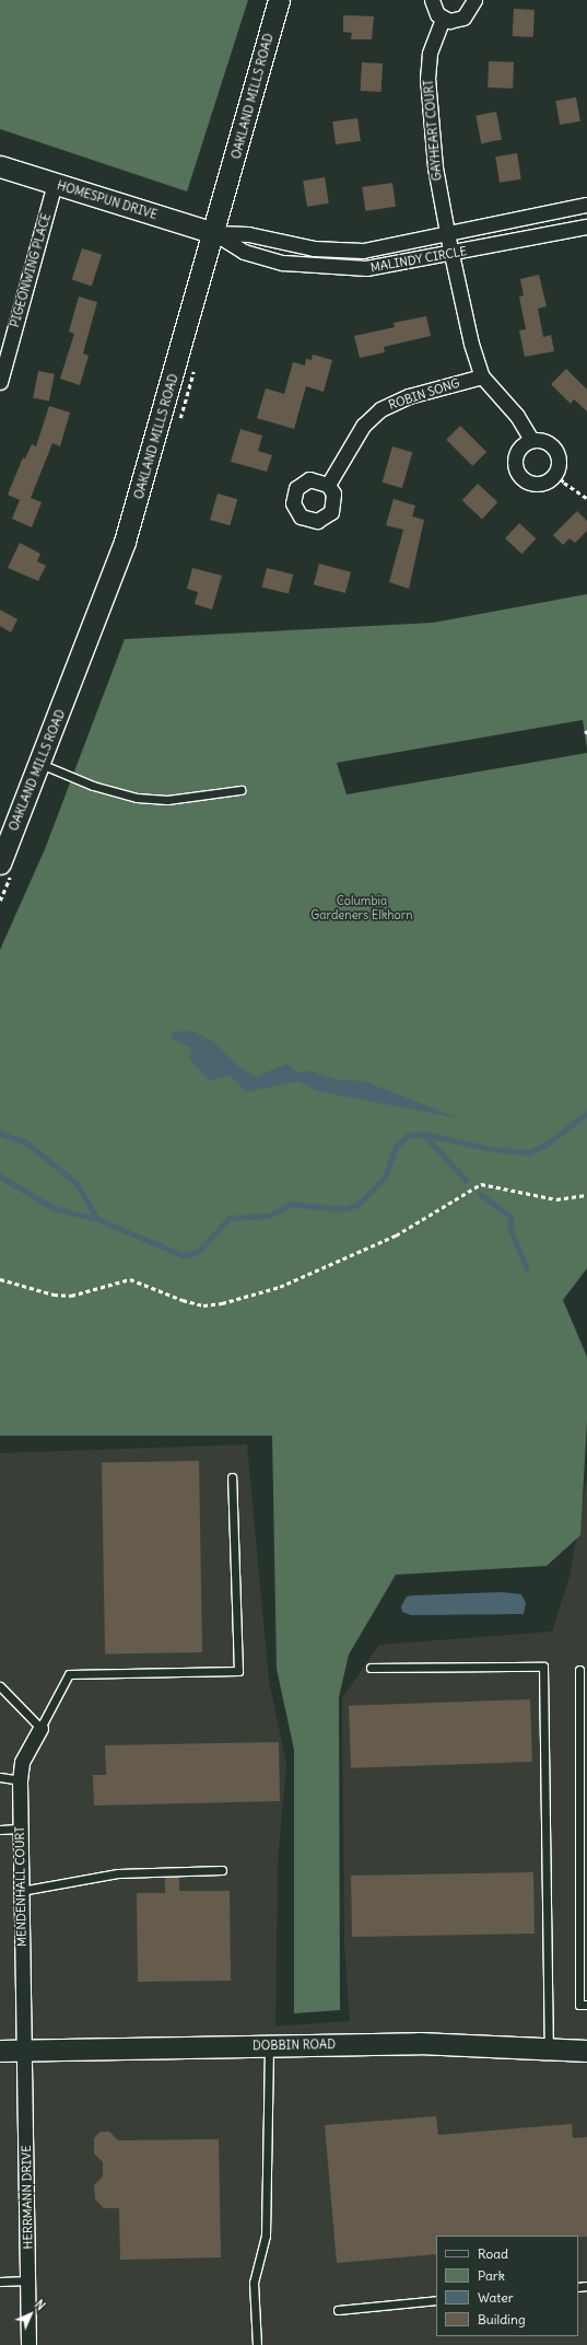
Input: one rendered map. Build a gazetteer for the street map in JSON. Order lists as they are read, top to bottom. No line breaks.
{"streets":{"street":["OAKLAND MILLS ROAD","GAYHEART COURT","HOMESPUN DRIVE","MALINDY CIRCLE","PIGEONWING PLACE","ROBIN SONG","MENDENHALL COURT","DOBBIN ROAD","HERRMANN DRIVE"]},"crossings":[["OAKLAND MILLS ROAD","HOMESPUN DRIVE"],["OAKLAND MILLS ROAD","MALINDY CIRCLE"],["GAYHEART COURT","MALINDY CIRCLE"],["GAYHEART COURT","ROBIN SONG"],["HOMESPUN DRIVE","MALINDY CIRCLE"],["HOMESPUN DRIVE","PIGEONWING PLACE"],["MENDENHALL COURT","DOBBIN ROAD"],["MENDENHALL COURT","HERRMANN DRIVE"],["DOBBIN ROAD","HERRMANN DRIVE"]],"parks":["Columbia Gardeners Elkhorn"],"legend":["Road","Park","Water","Building"],"north":"top right"}
